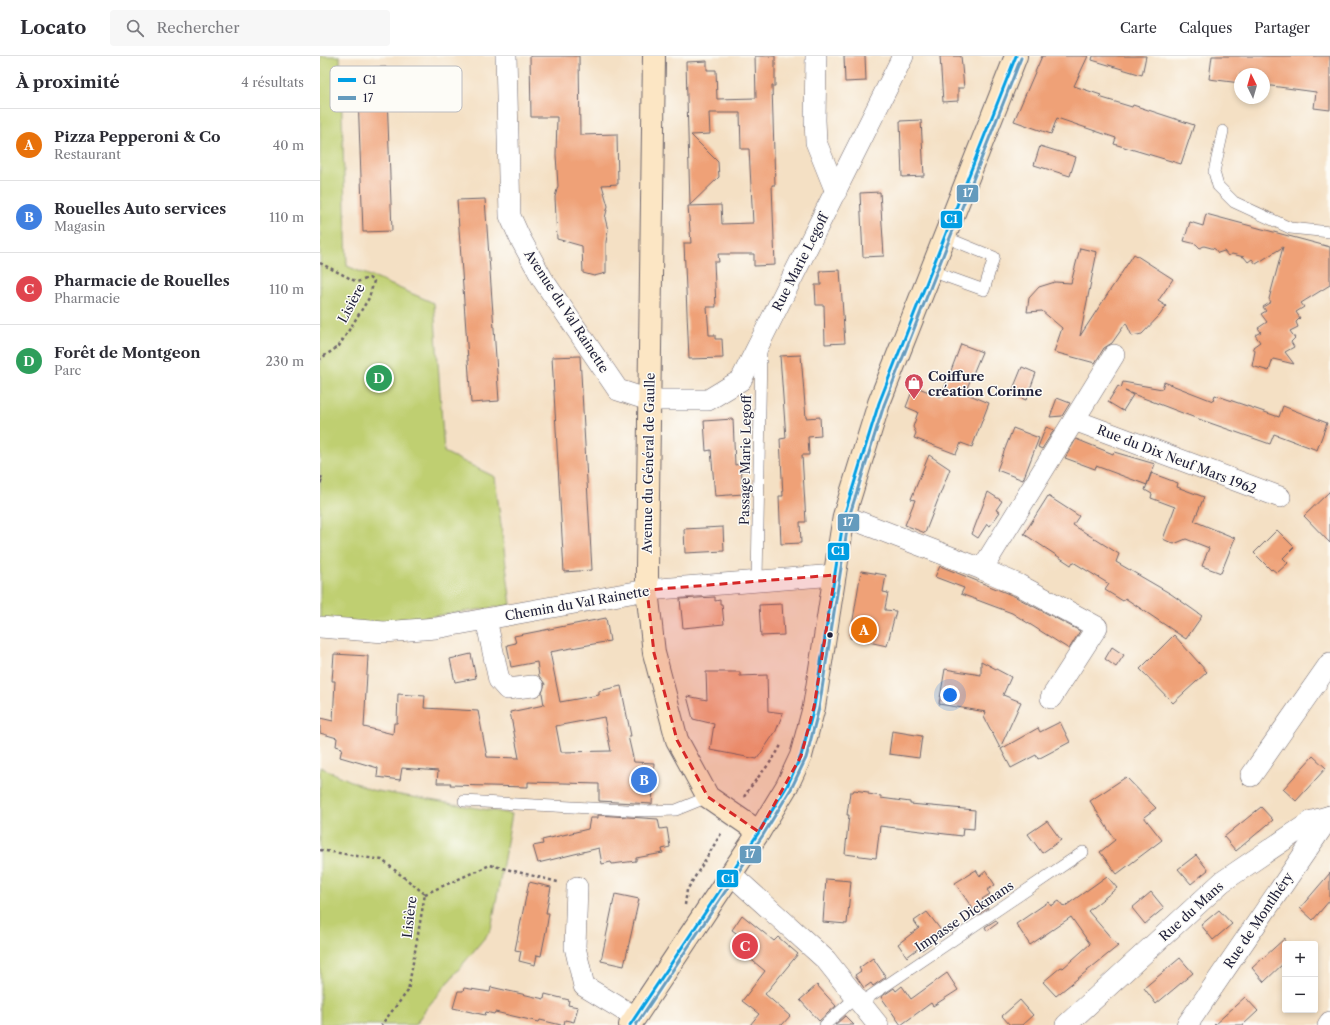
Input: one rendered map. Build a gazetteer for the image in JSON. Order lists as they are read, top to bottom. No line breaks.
{"streets":{"main road":["Avenue du Général de Gaulle"],"street":["Rue Marie Legoff","Avenue du Val Rainette","Rue du Dix Neuf Mars 1962","Chemin du Val Rainette","Rue du Mans","Rue de Montlhéry"],"lane":["Passage Marie Legoff","Impasse Dickmans"],"path":["Lisière"]},"crossings":[["Rue Marie Legoff","Avenue du Val Rainette"],["Rue Marie Legoff","Passage Marie Legoff"],["Rue Marie Legoff","Avenue du Général de Gaulle"],["Avenue du Val Rainette","Avenue du Général de Gaulle"],["Passage Marie Legoff","Chemin du Val Rainette"],["Avenue du Général de Gaulle","Chemin du Val Rainette"],["Rue du Mans","Rue de Montlhéry"]],"places":{"shop":["Coiffure création Corinne"]},"lines":["transit line C1","transit line 17"],"legend":["C1","17"],"north":"top","page":{"header":"Locato","search":"Rechercher","nav":["Carte","Calques","Partager"],"heading":["À proximité","4 résultats"],"list":[{"mark":"A","name":"Pizza Pepperoni & Co","note":"Restaurant","value":"40 m"},{"mark":"B","name":"Rouelles Auto services","note":"Magasin","value":"110 m"},{"mark":"C","name":"Pharmacie de Rouelles","note":"Pharmacie","value":"110 m"},{"mark":"D","name":"Forêt de Montgeon","note":"Parc","value":"230 m"}],"pins":["D","A","B","C"],"map_buttons":["+","−"]}}
